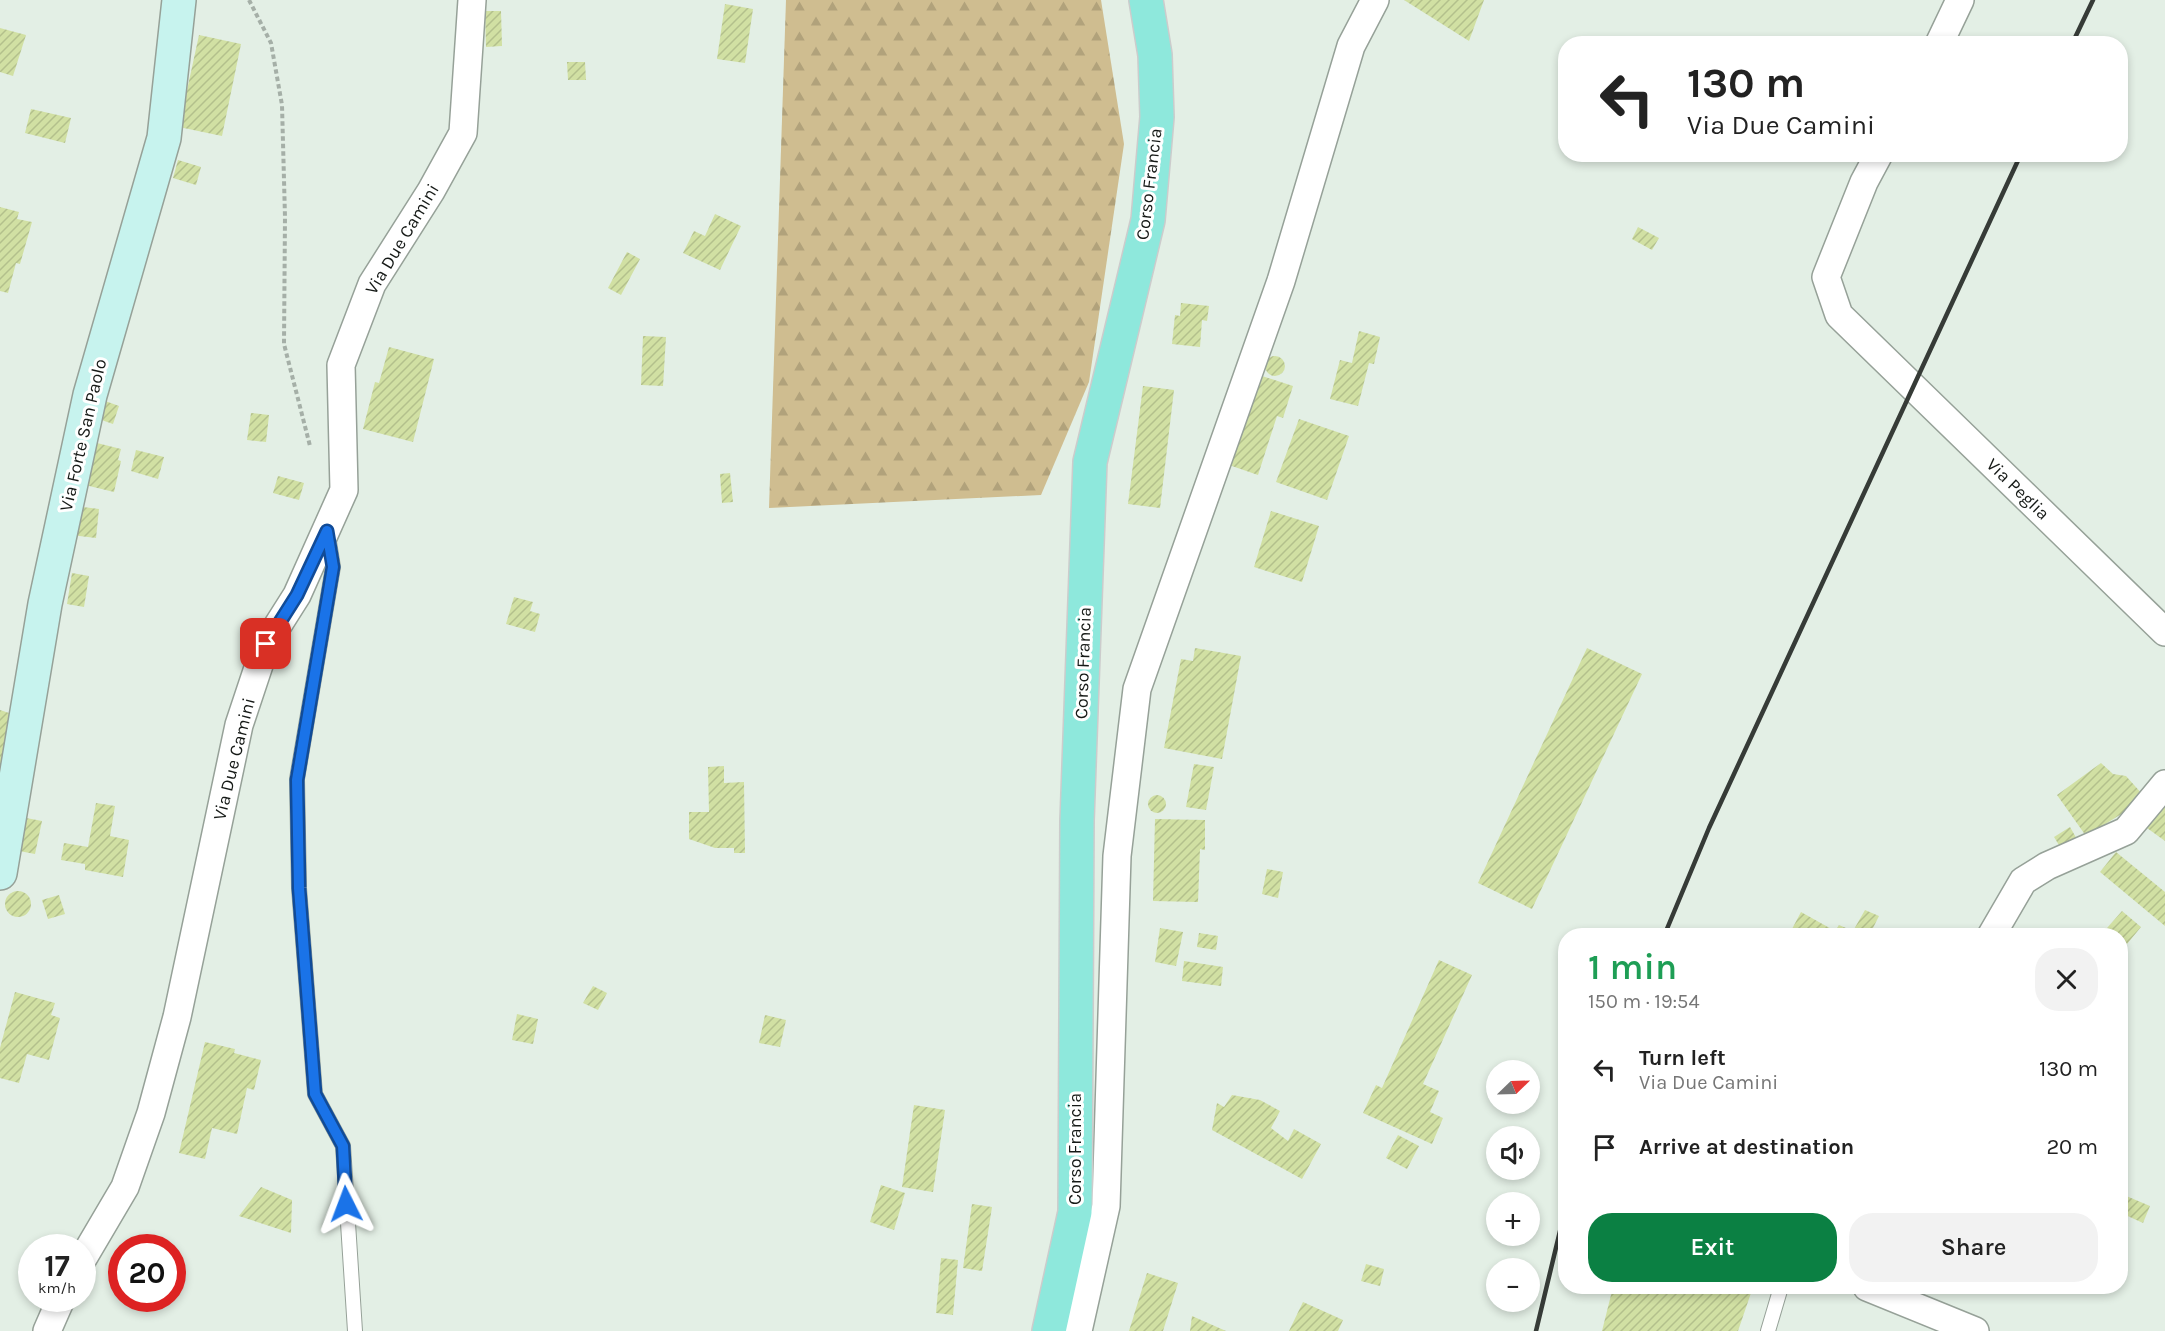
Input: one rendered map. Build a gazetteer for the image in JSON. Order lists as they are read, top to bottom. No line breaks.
{"streets":{"main road":["Corso Francia"],"street":["Via Due Camini","Via Forte San Paolo","Via Peglia"]},"north":"top right","page":{"turn":["130 m","Via Due Camini"],"heading":["1 min","150 m · 19:54"],"list":[{"name":"Turn left","note":"Via Due Camini","value":"130 m"},{"name":"Arrive at destination","value":"20 m"}],"map_buttons":["+","−"],"buttons":["Exit","Share"],"speed":"17 km/h","limit":"20"}}
